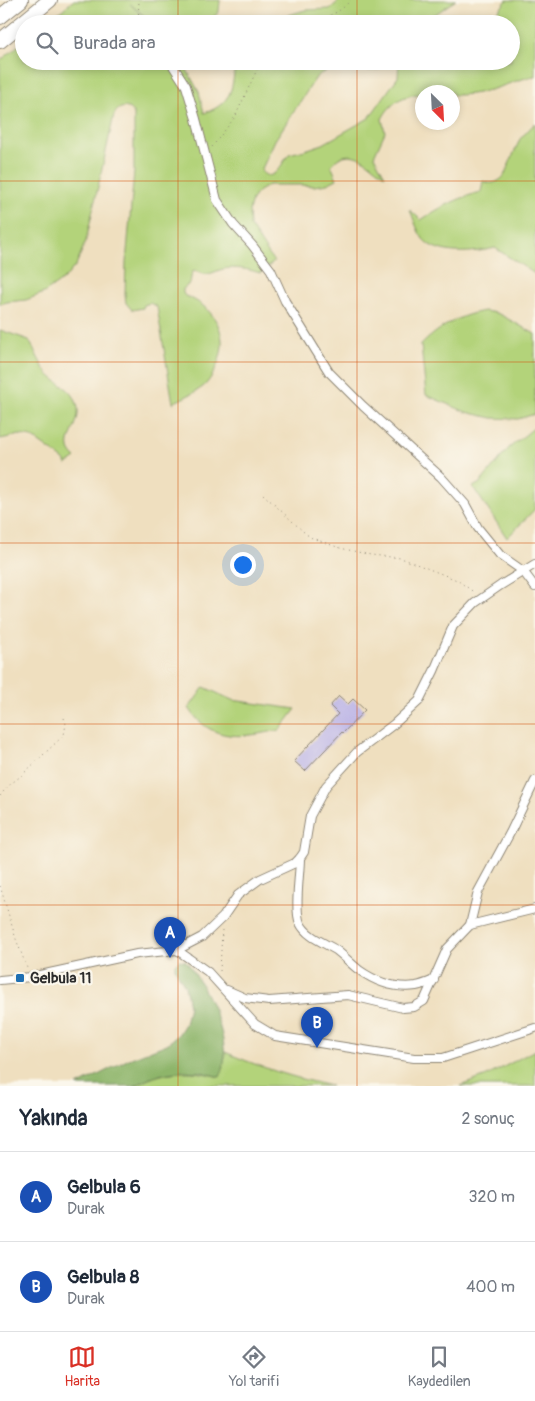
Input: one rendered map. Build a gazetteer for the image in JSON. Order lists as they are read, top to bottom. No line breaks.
{"places":{"transit":["Gelbula 11"]},"north":"bottom right","page":{"search":"Burada ara","pins":["A","B"],"heading":["Yakında","2 sonuç"],"list":[{"mark":"A","name":"Gelbula 6","note":"Durak","value":"320 m"},{"mark":"B","name":"Gelbula 8","note":"Durak","value":"400 m"}],"nav":["Harita","Yol tarifi","Kaydedilen"]}}
